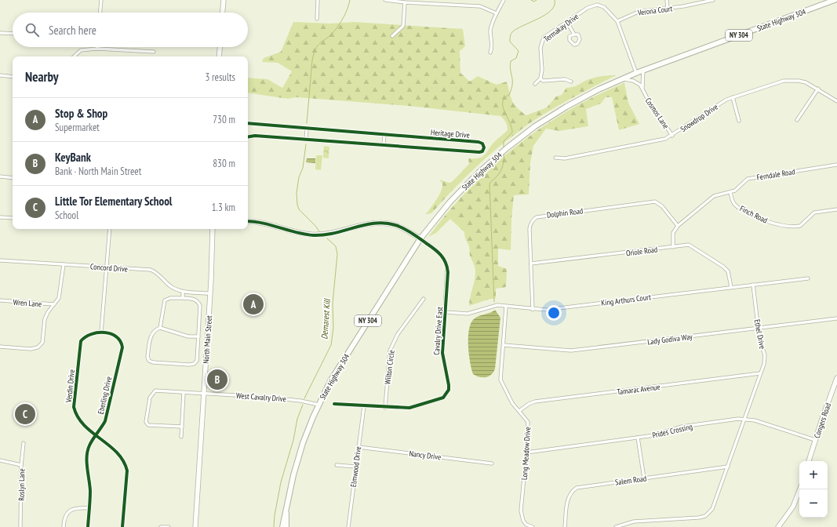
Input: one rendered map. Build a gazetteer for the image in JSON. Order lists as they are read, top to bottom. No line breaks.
{"streets":{"main road":["State Highway 304","NY 304"],"street":["Verona Court","Termakay Drive","Cosmos Lane","Snowdrop Drive","Heritage Drive","Ferndale Road","Dolphin Road","Finch Road","Oriole Road","Concord Drive","King Arthurs Court","Wren Lane","Cavalry Drive East","Ethel Drive","Lady Godiva Way","North Main Street","Wilton Circle","Verdin Drive","Tamarac Avenue","Eberling Drive","West Cavalry Drive","Congers Road","Prides Crossing","Long Meadow Drive","Nancy Drive","Elmwood Drive","Salem Road","Roslyn Lane"]},"crossings":[["Verona Court","Termakay Drive"],["State Highway 304","Cosmos Lane"],["State Highway 304","Cavalry Drive East"],["State Highway 304","West Cavalry Drive"],["Cosmos Lane","Snowdrop Drive"],["Ferndale Road","Dolphin Road"],["Ferndale Road","Finch Road"],["Dolphin Road","Oriole Road"],["Dolphin Road","King Arthurs Court"],["Oriole Road","King Arthurs Court"],["Concord Drive","North Main Street"],["King Arthurs Court","Cavalry Drive East"],["King Arthurs Court","Ethel Drive"],["King Arthurs Court","Long Meadow Drive"],["Cavalry Drive East","Wilton Circle"],["Cavalry Drive East","Elmwood Drive"],["Ethel Drive","Lady Godiva Way"],["Ethel Drive","Tamarac Avenue"],["Ethel Drive","Prides Crossing"],["Lady Godiva Way","Long Meadow Drive"],["North Main Street","West Cavalry Drive"],["Verdin Drive","Eberling Drive"],["Tamarac Avenue","Long Meadow Drive"],["Congers Road","Prides Crossing"],["Prides Crossing","Long Meadow Drive"],["Nancy Drive","Elmwood Drive"]],"water":["Demarest Kill"],"page":{"search":"Search here","heading":["Nearby","3 results"],"list":[{"mark":"A","name":"Stop & Shop","note":"Supermarket","value":"730 m"},{"mark":"B","name":"KeyBank","note":"Bank · North Main Street","value":"830 m"},{"mark":"C","name":"Little Tor Elementary School","note":"School","value":"1.3 km"}],"pins":["A","B","C"],"map_buttons":["+","−"]}}
